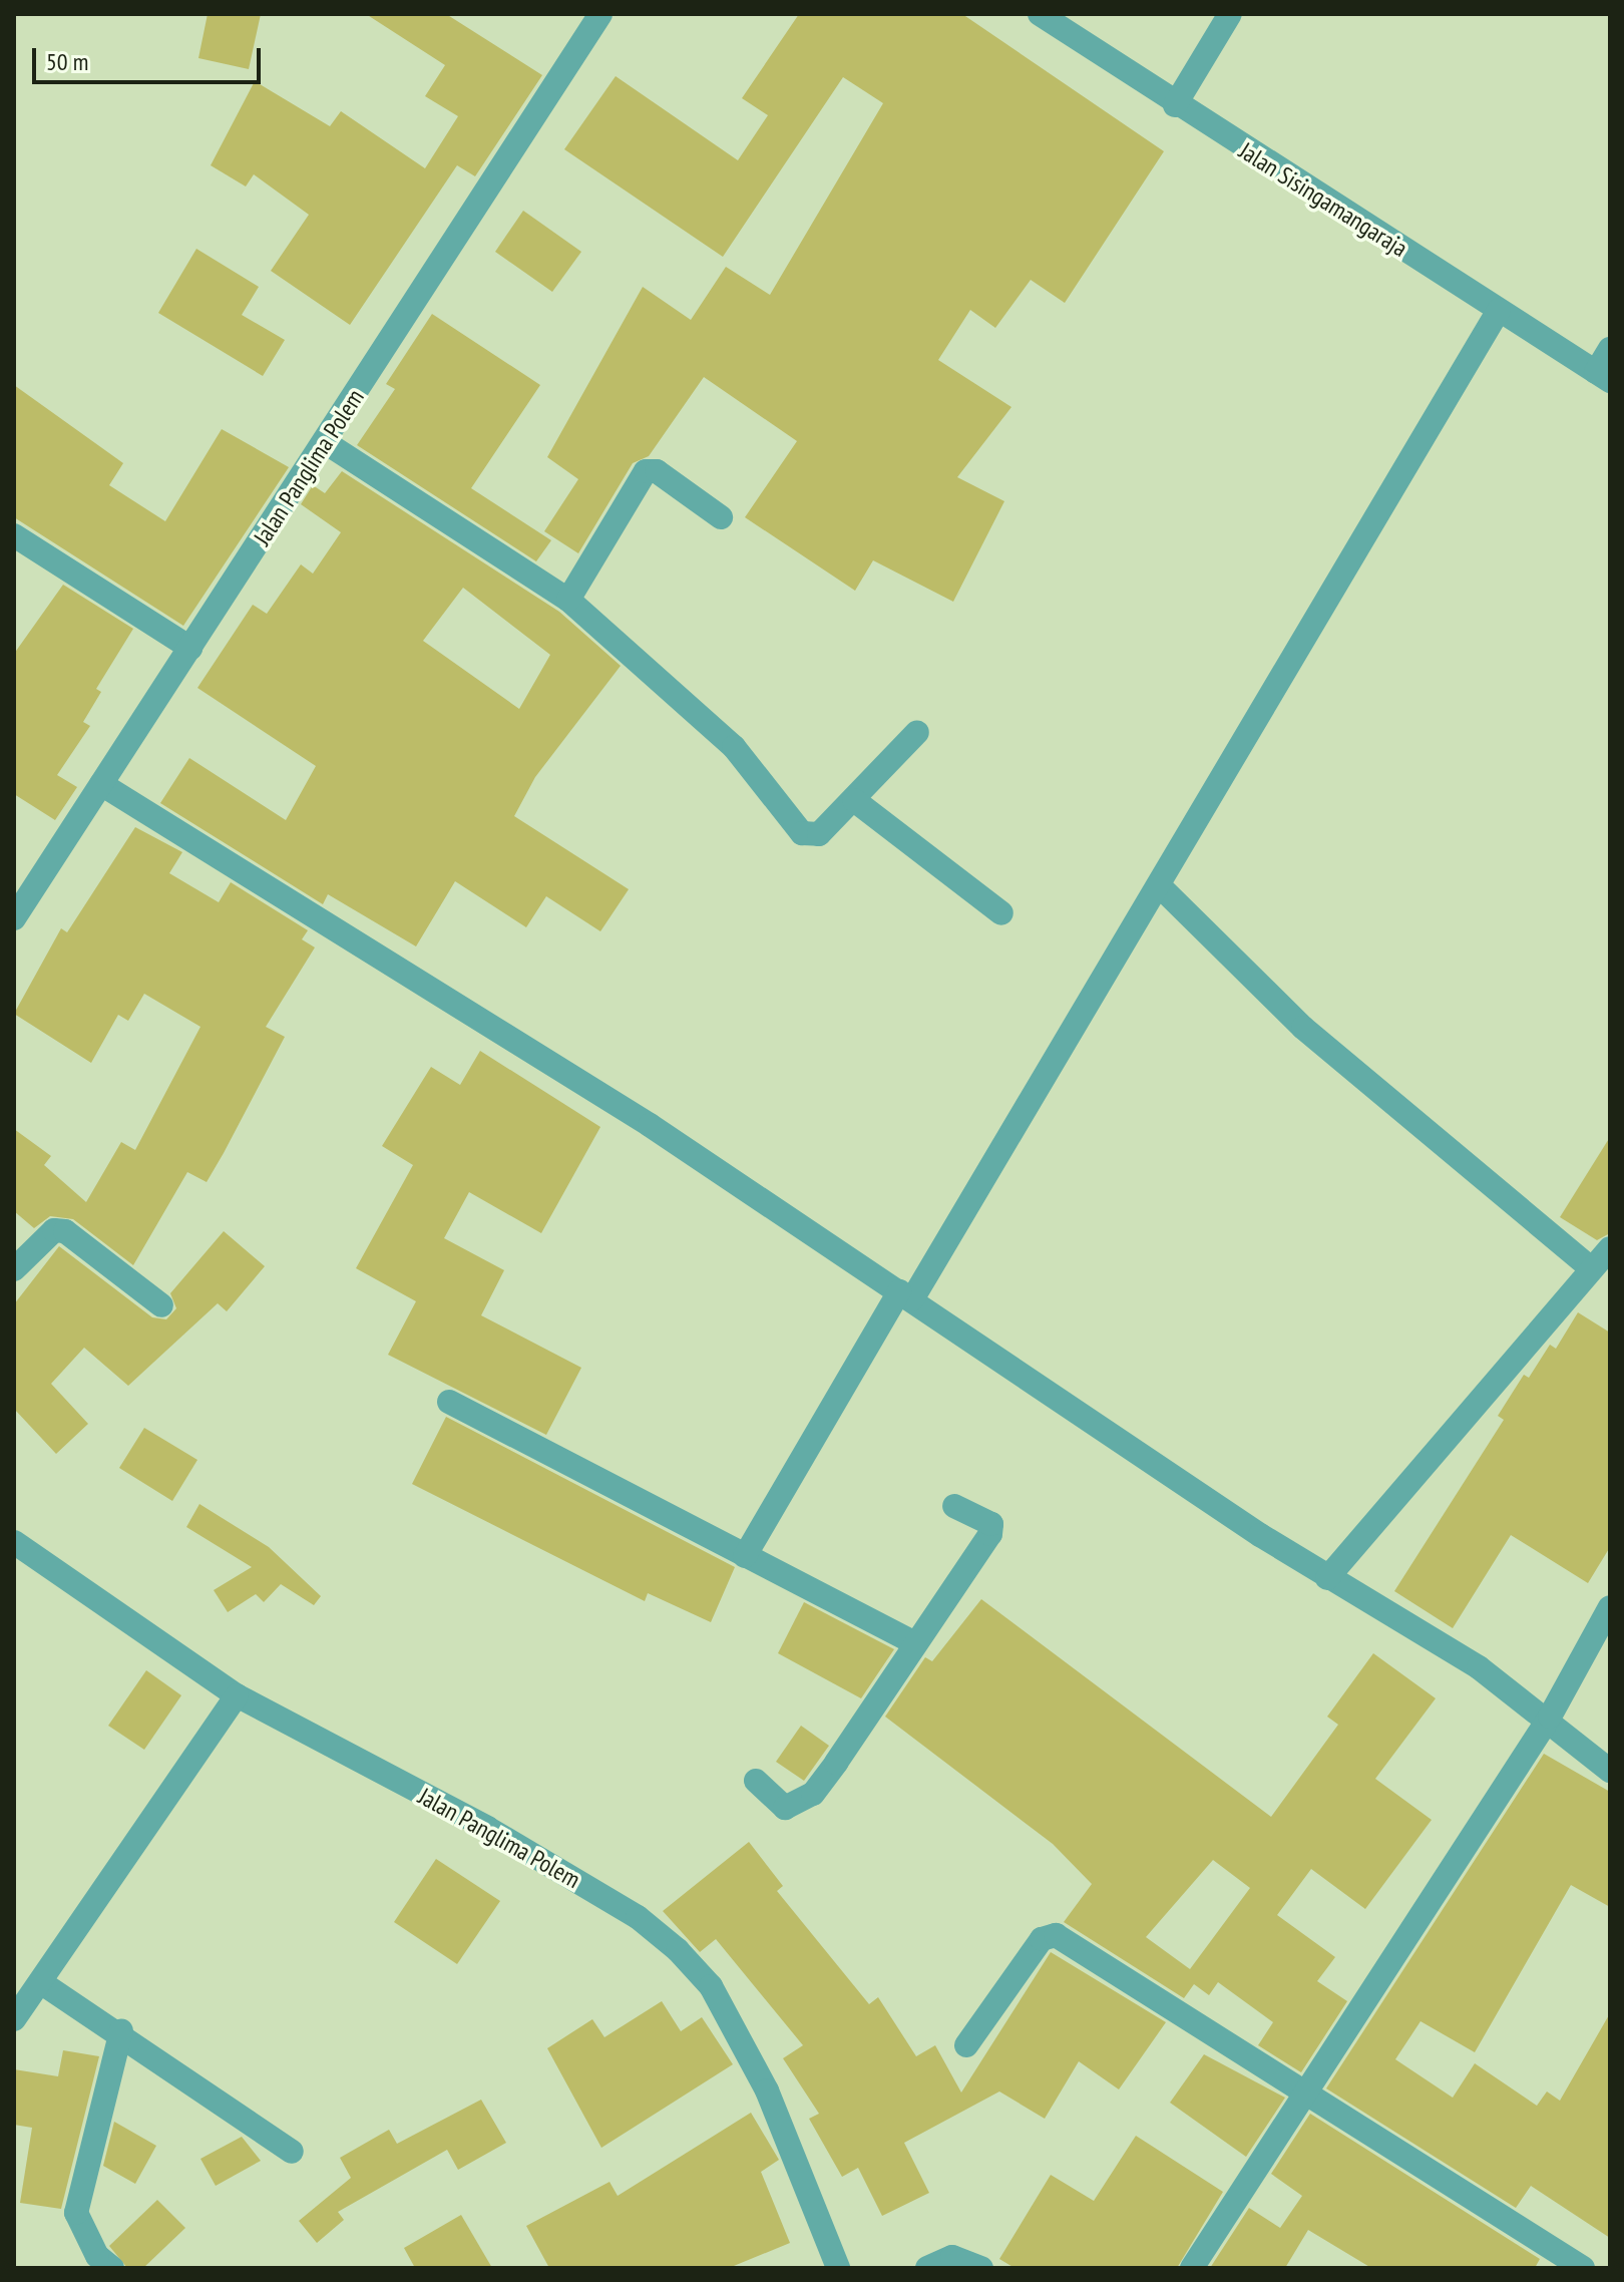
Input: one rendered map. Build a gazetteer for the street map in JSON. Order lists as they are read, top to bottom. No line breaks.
{"streets":{"street":["Jalan Sisingamangaraja","Jalan Panglima Polem"]},"scale_bar":"50 m"}
